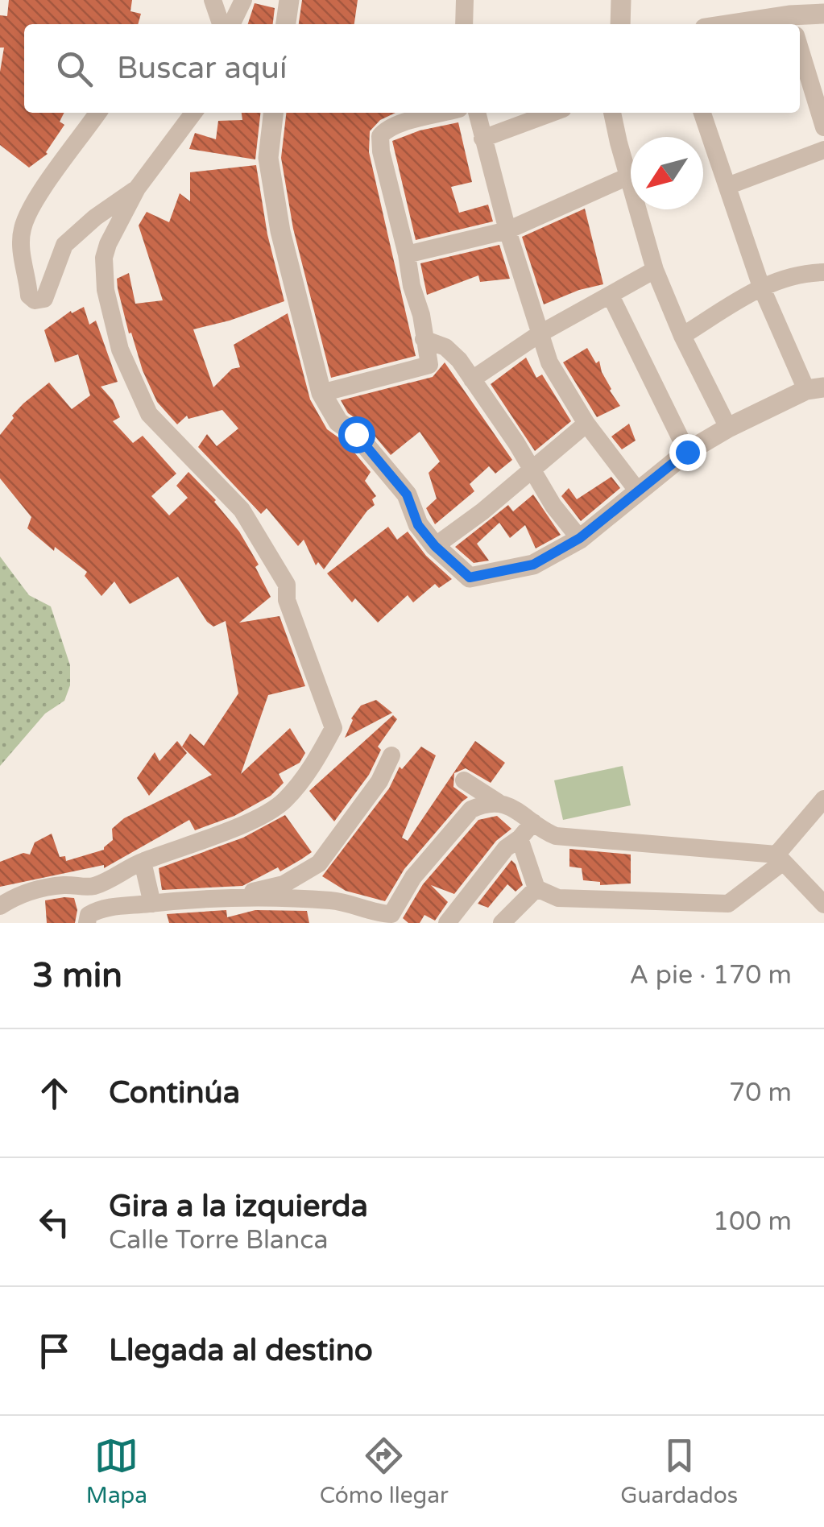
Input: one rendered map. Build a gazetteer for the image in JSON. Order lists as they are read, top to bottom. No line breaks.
{"north":"bottom left","page":{"search":"Buscar aquí","heading":["3 min","A pie · 170 m"],"list":[["Continúa","70 m"],["Gira a la izquierda","Calle Torre Blanca","100 m"],"Llegada al destino"],"nav":["Mapa","Cómo llegar","Guardados"]}}
